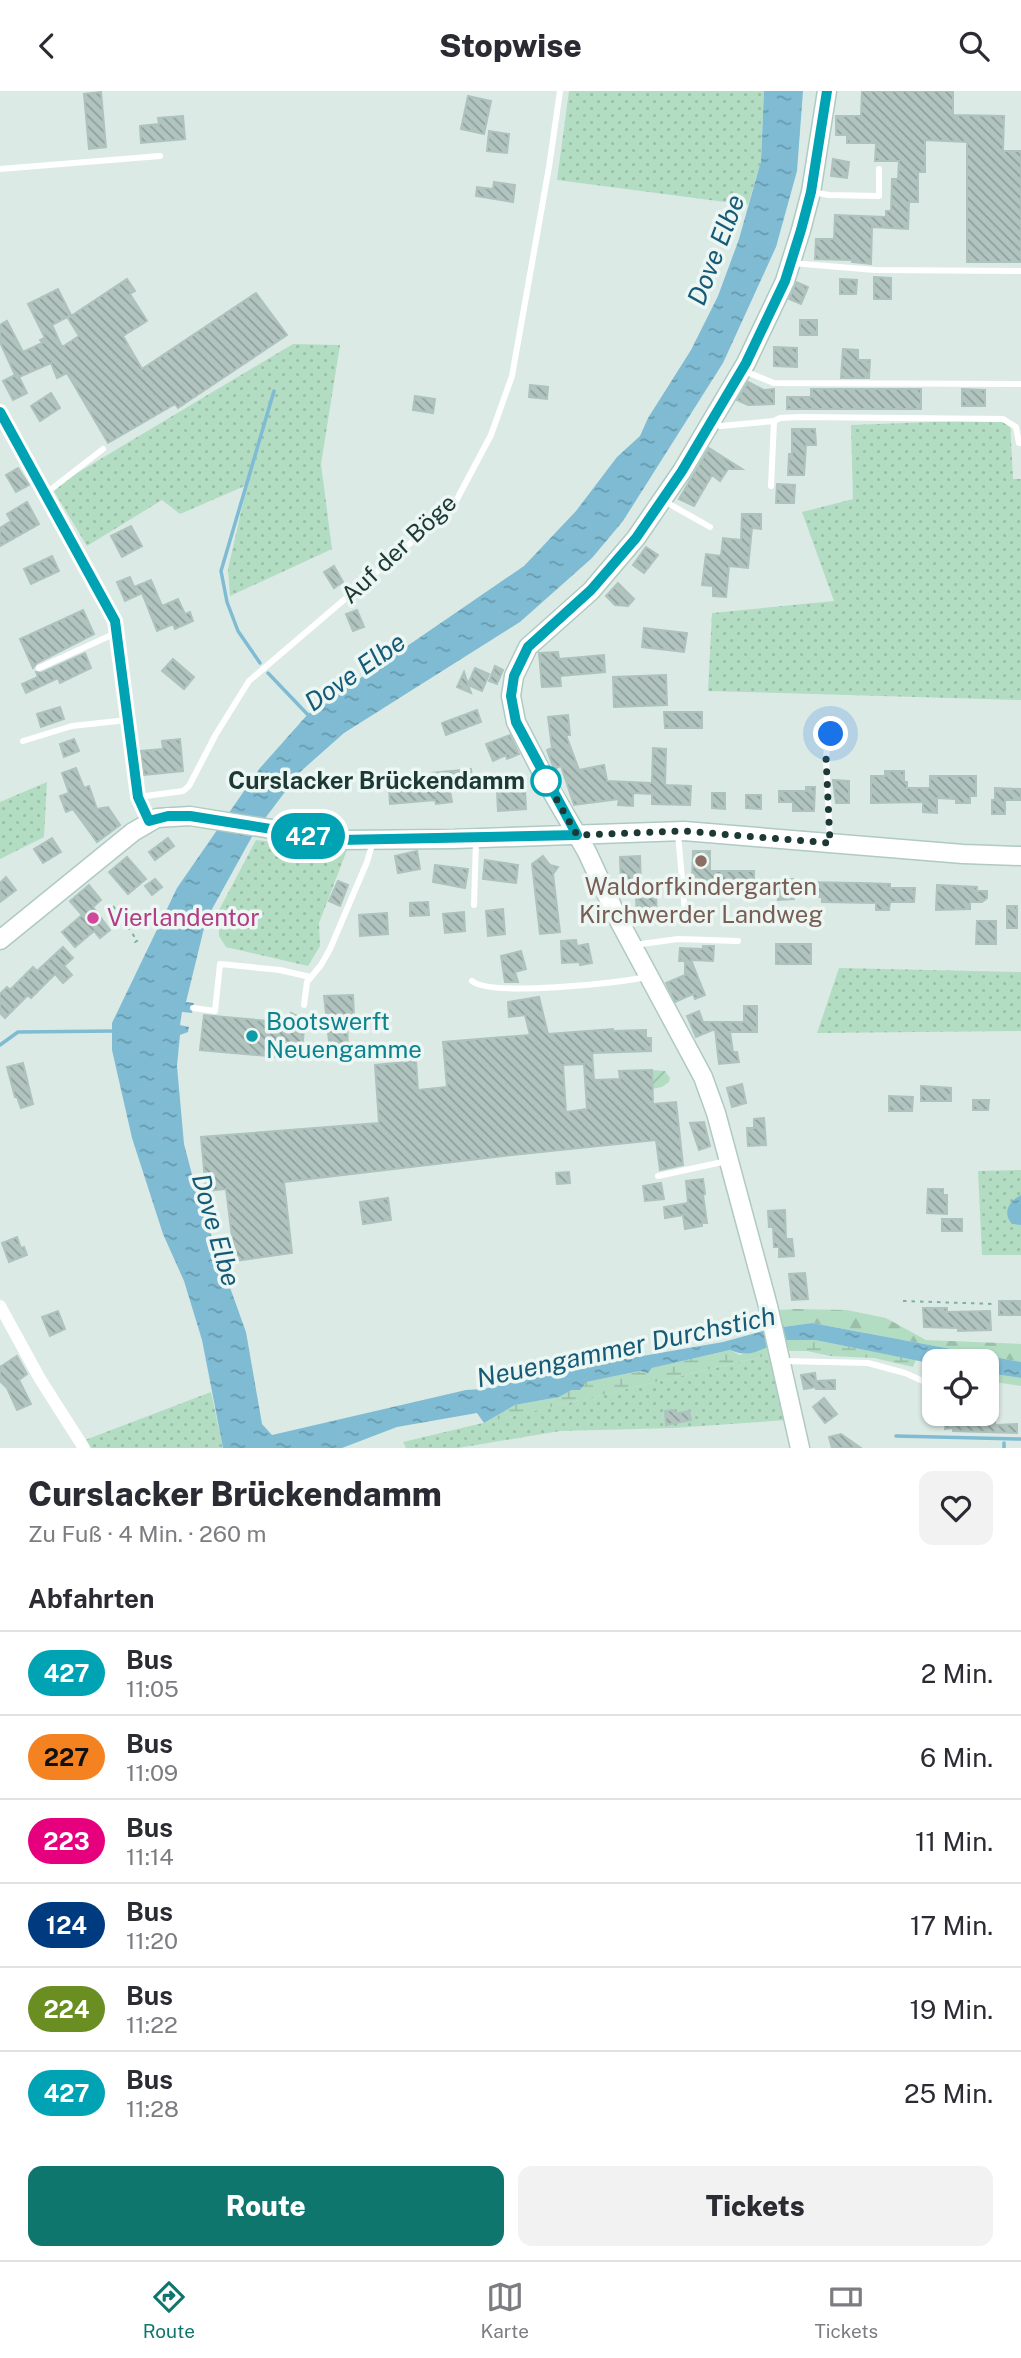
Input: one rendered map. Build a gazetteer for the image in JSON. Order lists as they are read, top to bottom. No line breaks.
{"streets":{"lane":["Auf der Böge"]},"water":["Dove Elbe","Neuengammer Durchstich"],"places":["Curslacker Brückendamm","Waldorfkindergarten Kirchwerder Landweg","Vierlandentor","Bootswerft Neuengamme"],"lines":["bus line 427"],"page":{"header":"Stopwise","on_map":"427","heading":[["Curslacker Brückendamm","Zu Fuß · 4 Min. · 260 m"],"Abfahrten"],"list":[{"mark":"427","name":"Bus","note":"11:05","value":"2 Min."},{"mark":"227","name":"Bus","note":"11:09","value":"6 Min."},{"mark":"223","name":"Bus","note":"11:14","value":"11 Min."},{"mark":"124","name":"Bus","note":"11:20","value":"17 Min."},{"mark":"224","name":"Bus","note":"11:22","value":"19 Min."},{"mark":"427","name":"Bus","note":"11:28","value":"25 Min."}],"buttons":["Route","Tickets"],"tabs":["Route","Karte","Tickets"]}}
